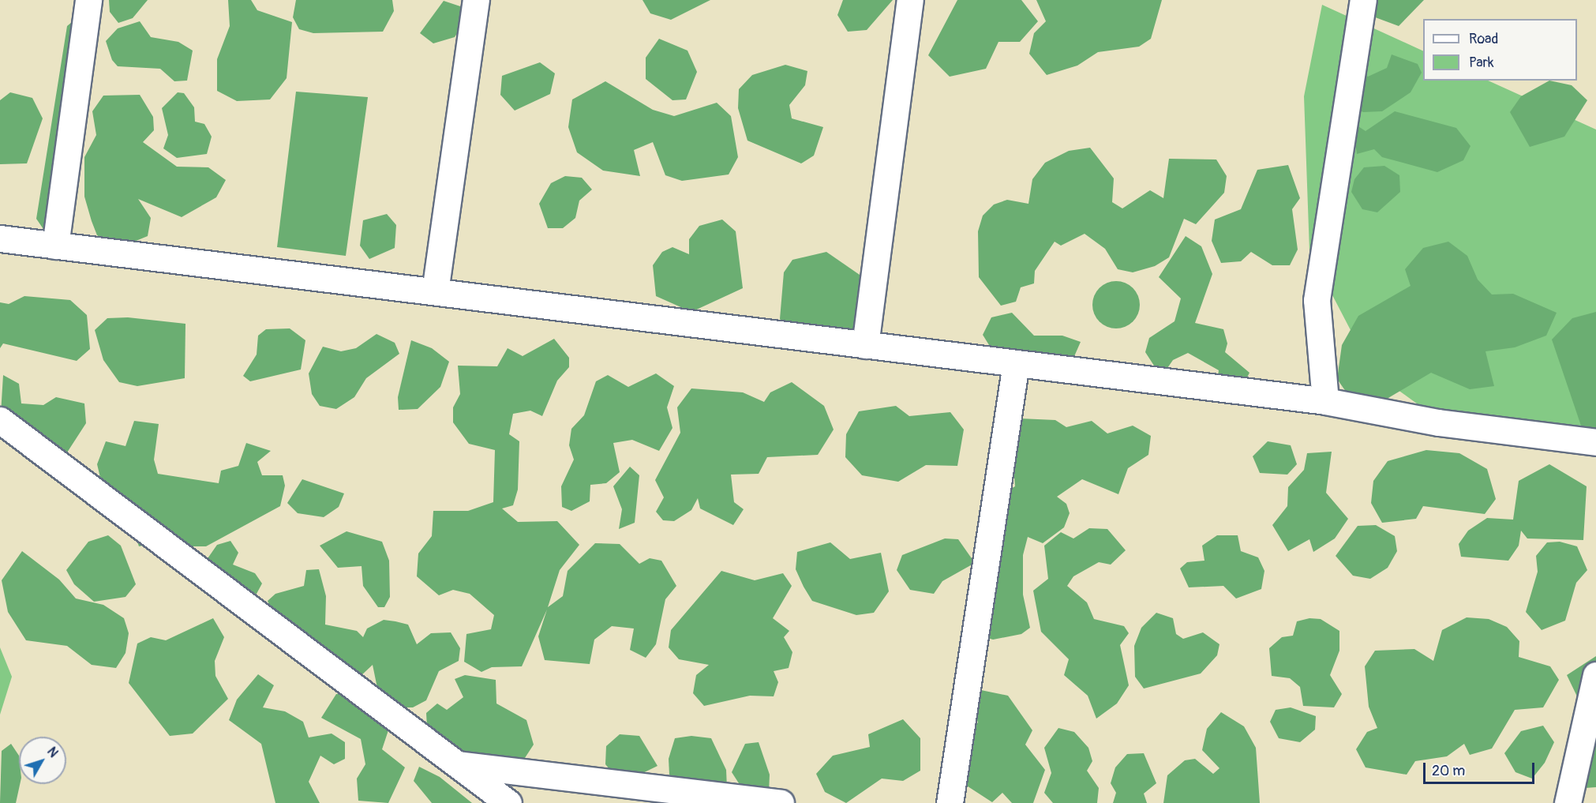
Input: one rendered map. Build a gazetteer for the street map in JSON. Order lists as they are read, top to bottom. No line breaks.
{"legend":["Road","Park"],"scale_bar":"20 m","north":"top right"}
